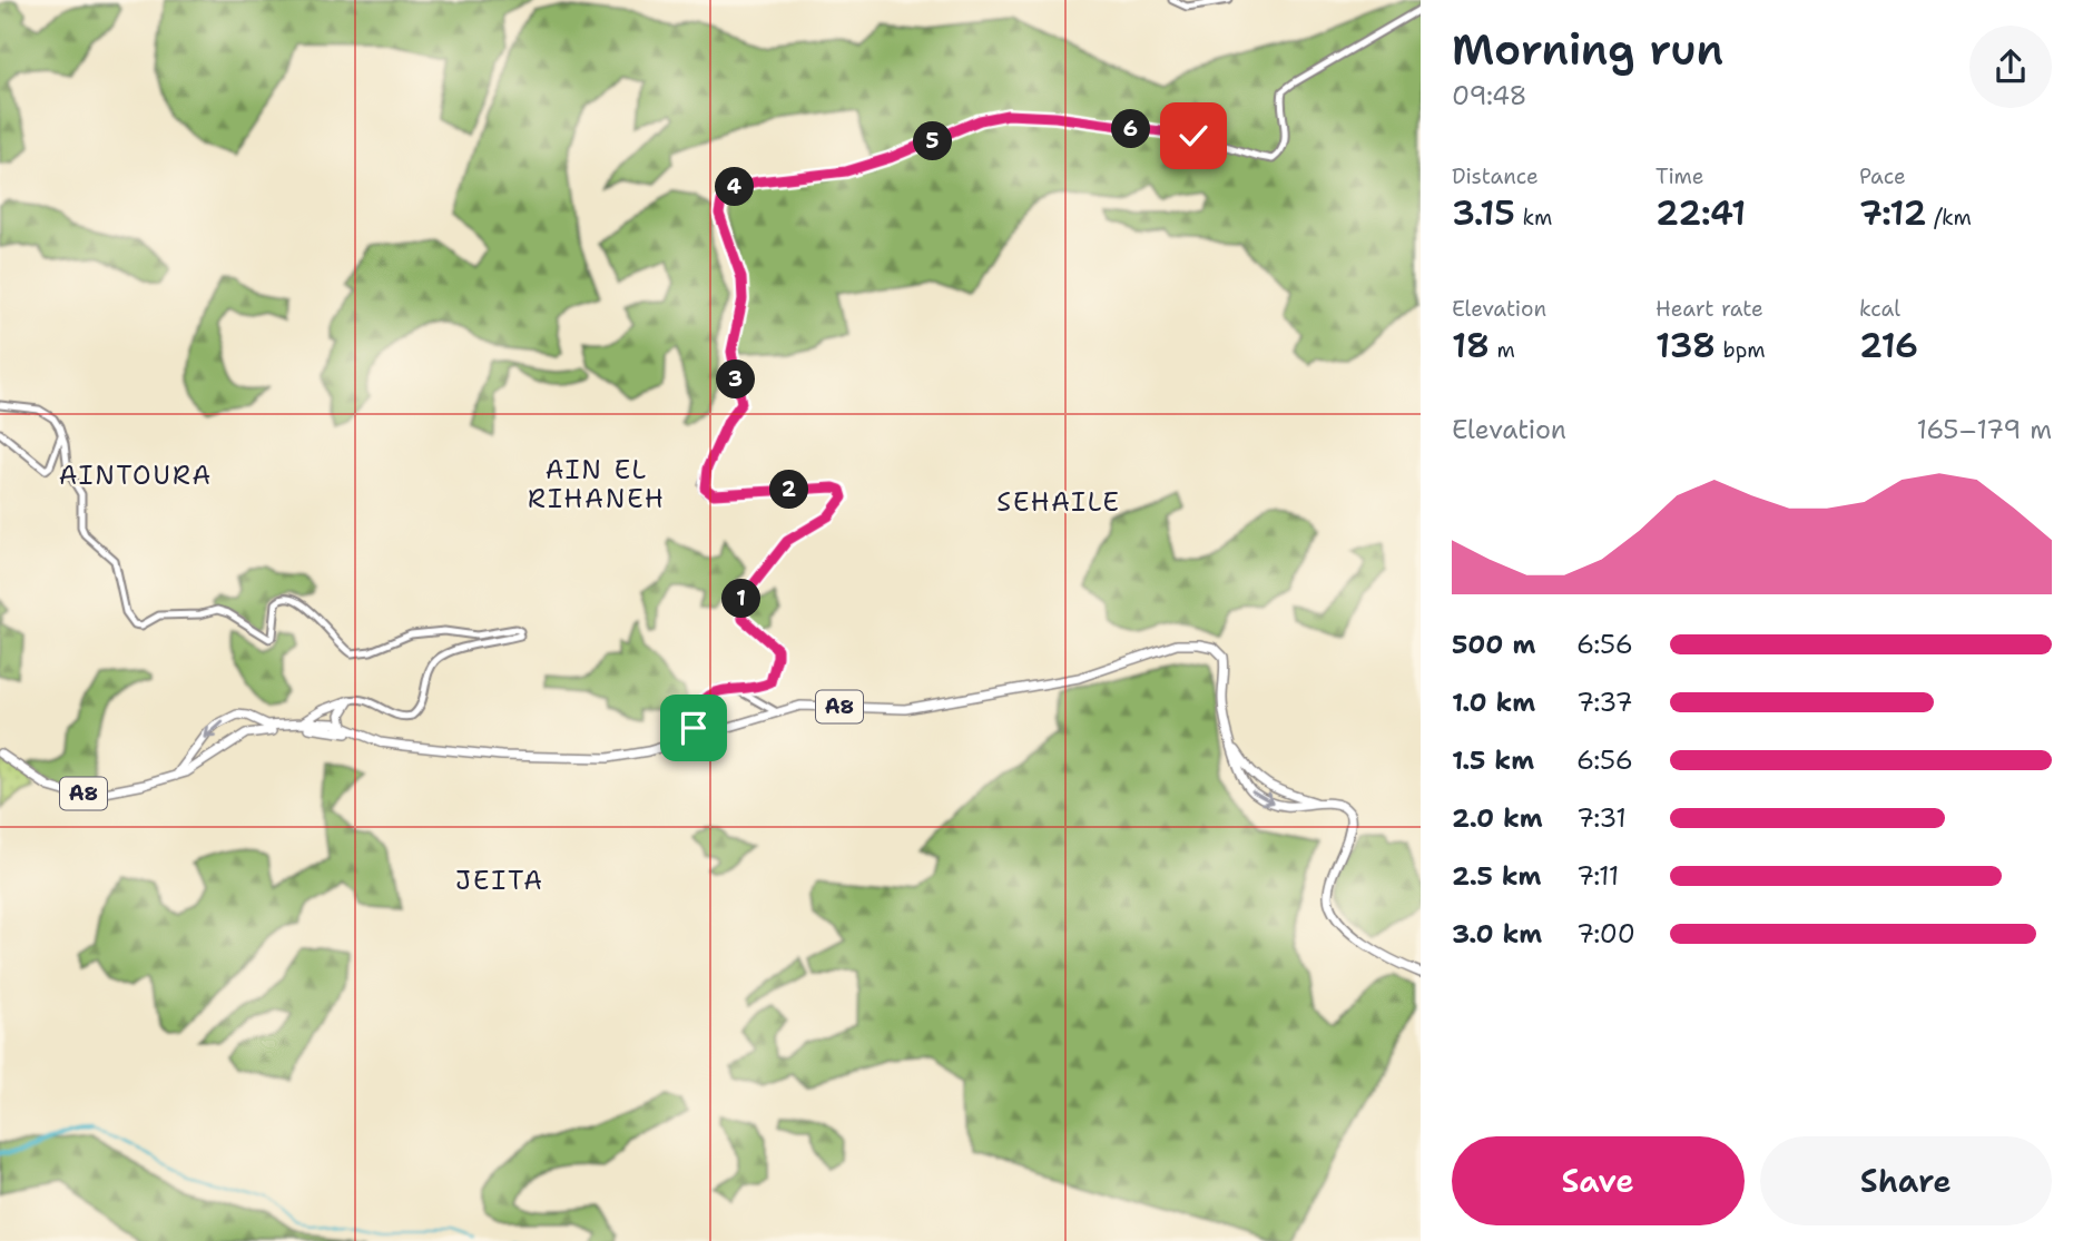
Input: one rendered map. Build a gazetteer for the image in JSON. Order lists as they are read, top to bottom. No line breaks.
{"streets":{"highway":["A8"]},"districts":["AIN EL RIHANEH","AINTOURA","SEHAILE","JEITA"],"page":{"heading":["Morning run","09:48"],"pins":["6","5","4","3","2","1"],"stats":[["Distance","3.15 km"],["Time","22:41"],["Pace","7:12 /km"],["Elevation","18 m"],["Heart rate","138 bpm"],["kcal","216"]],"chart":["Elevation","165–179 m"],"list":[{"name":"500 m","note":"6:56"},{"name":"1.0 km","note":"7:37"},{"name":"1.5 km","note":"6:56"},{"name":"2.0 km","note":"7:31"},{"name":"2.5 km","note":"7:11"},{"name":"3.0 km","note":"7:00"}],"buttons":["Save","Share"]}}
